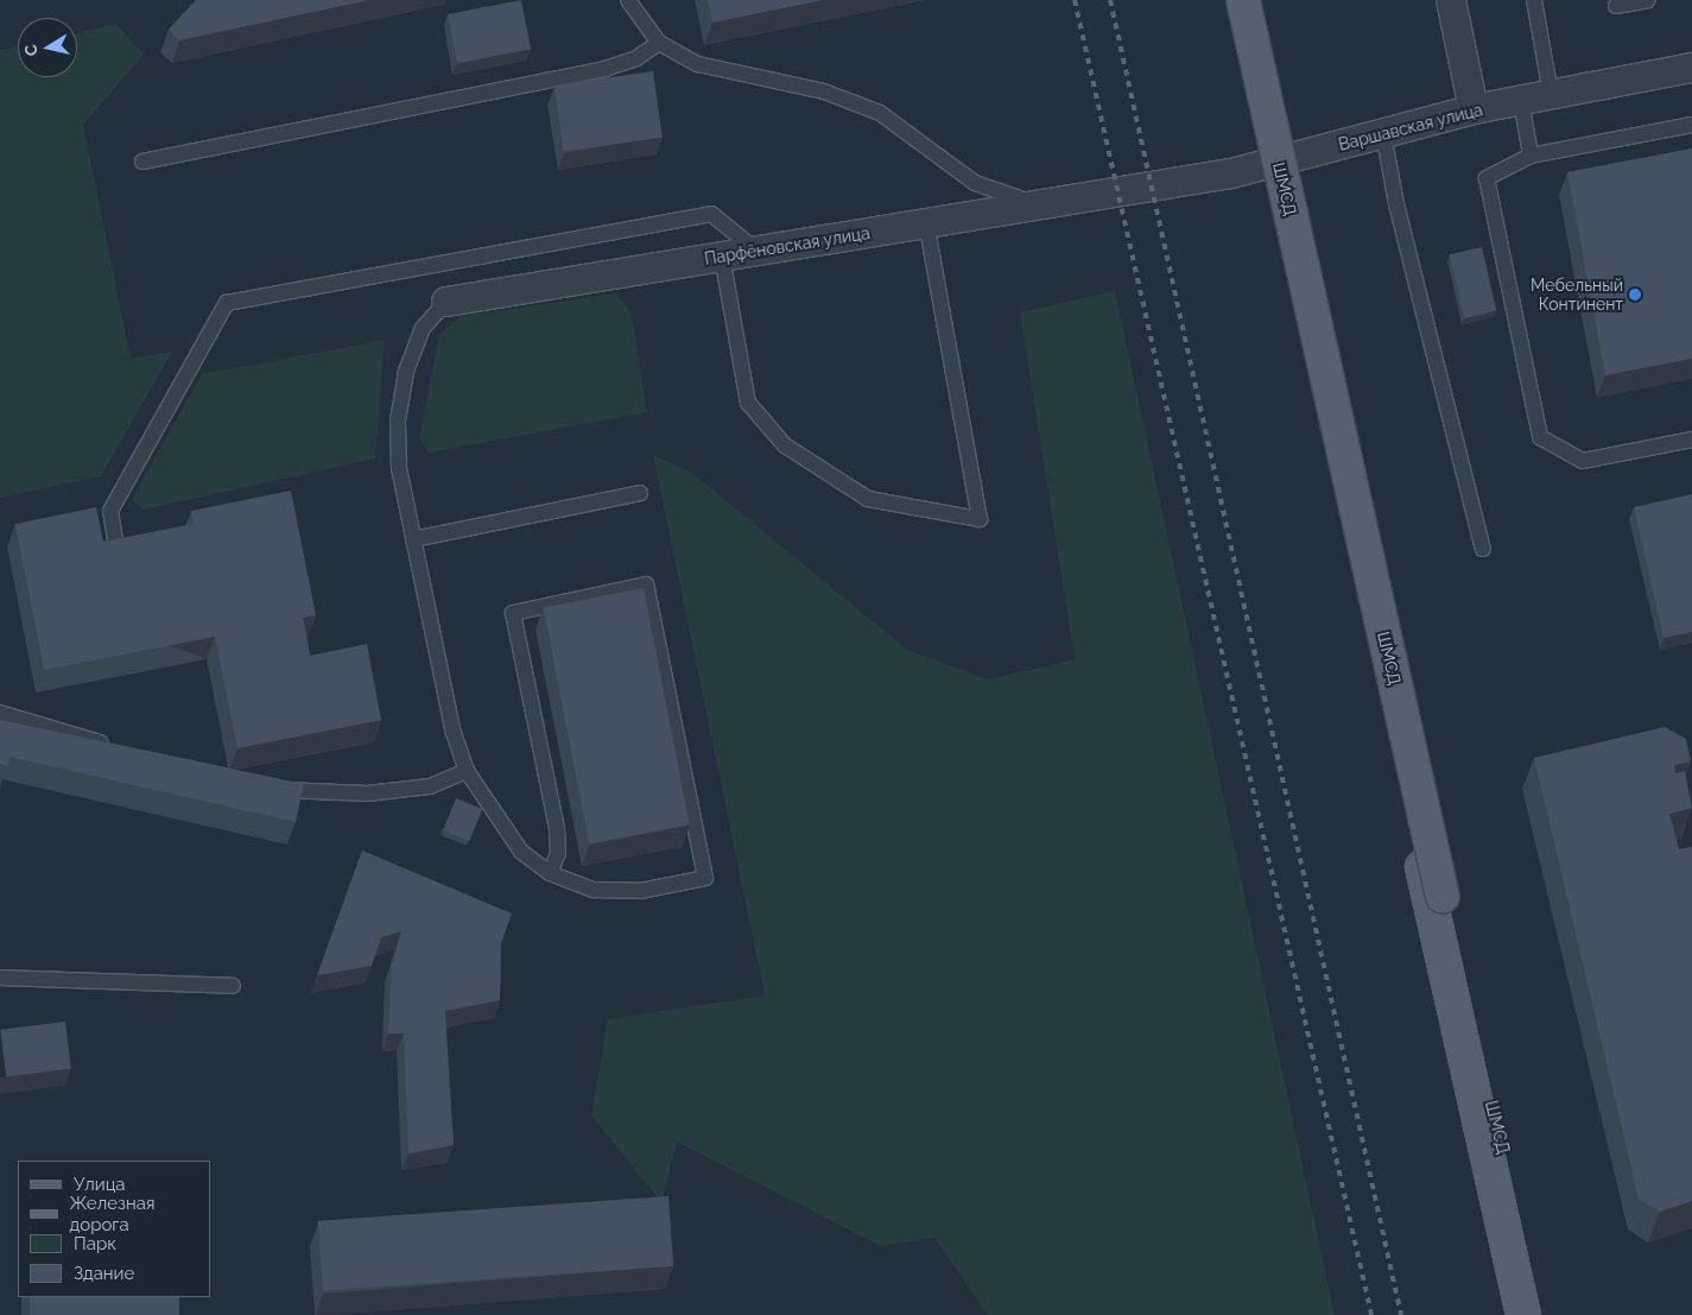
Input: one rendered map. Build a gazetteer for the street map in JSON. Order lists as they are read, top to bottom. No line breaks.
{"streets":{"main road":["ШМСД"],"street":["Варшавская улица","Парфёновская улица"]},"crossings":[["Варшавская улица","Парфёновская улица"]],"places":["Мебельный Континент"],"legend":["Улица","Железная дорога","Парк","Здание"],"north":"left"}
